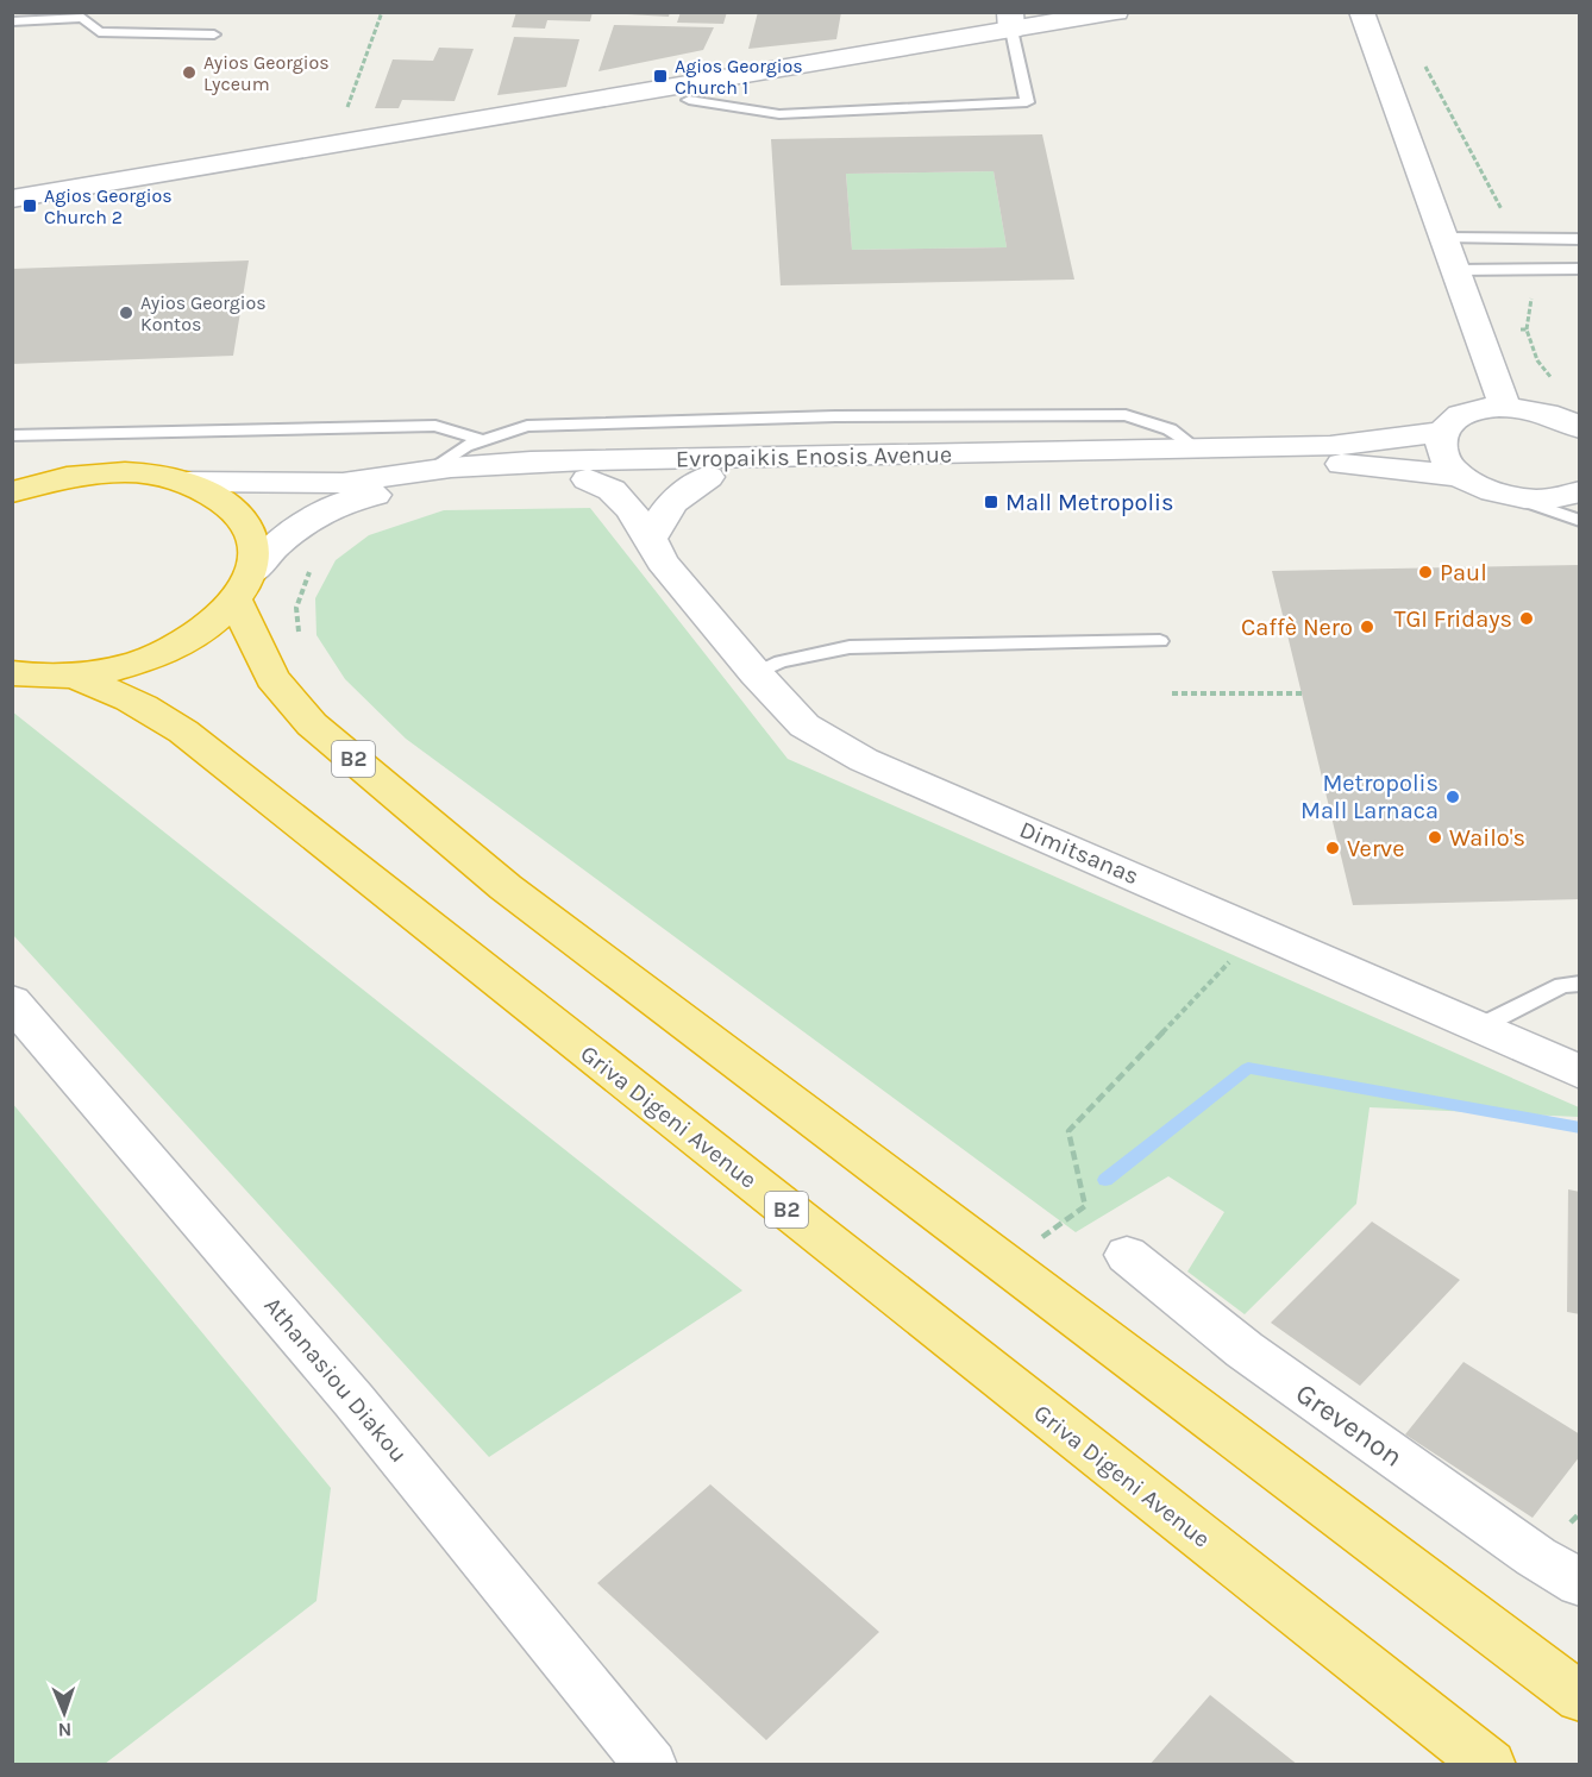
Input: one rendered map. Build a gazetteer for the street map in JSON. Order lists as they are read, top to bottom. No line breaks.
{"streets":{"highway":["B2","Griva Digeni Avenue"],"street":["Evropaikis Enosis Avenue","Dimitsanas","Athanasiou Diakou","Grevenon"]},"crossings":[["Evropaikis Enosis Avenue","B2"],["Evropaikis Enosis Avenue","Dimitsanas"],["Evropaikis Enosis Avenue","Griva Digeni Avenue"],["B2","Griva Digeni Avenue"]],"places":{"other":["Ayios Georgios Lyceum","Ayios Georgios Kontos","Paul","TGI Fridays","Caffè Nero","Metropolis Mall Larnaca","Wailo's","Verve"],"transit":["Agios Georgios Church 1","Agios Georgios Church 2","Mall Metropolis"]},"north":"bottom"}
